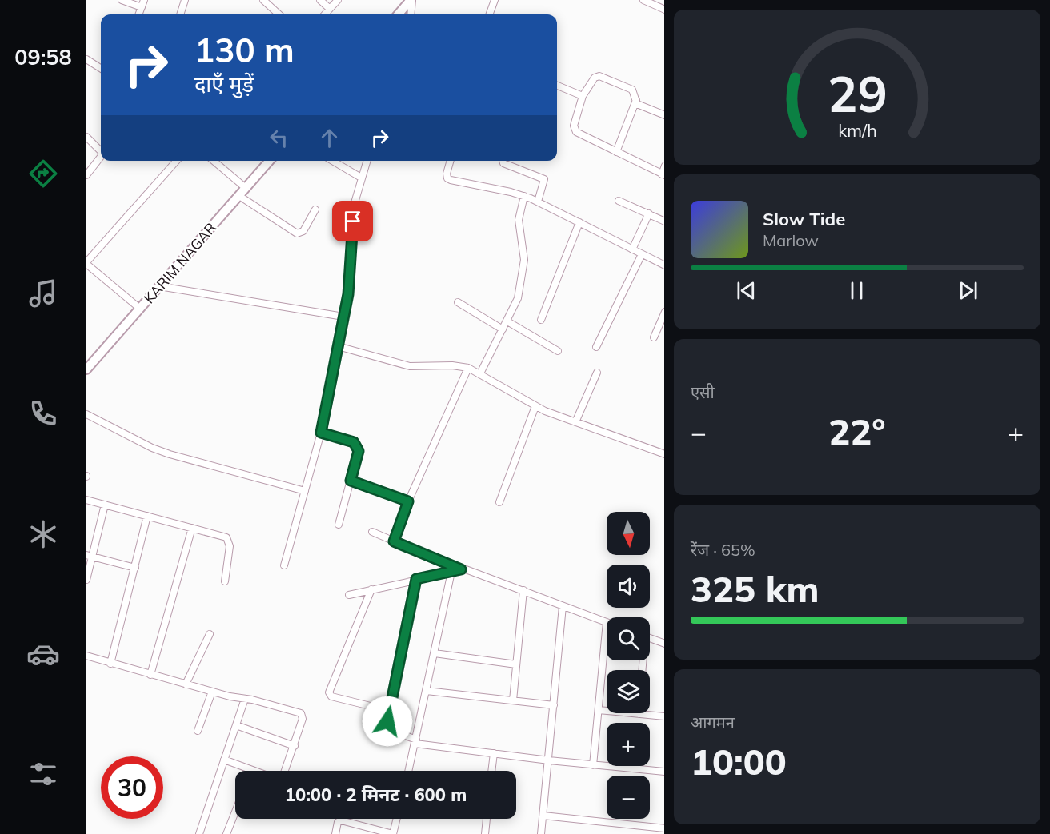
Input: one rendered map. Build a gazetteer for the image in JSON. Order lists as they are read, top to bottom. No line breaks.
{"streets":{"street":["KARIM NAGAR"]},"north":"bottom","page":{"tabs":"09:58","turn":["130 m","दाएँ मुड़ें"],"song":["Slow Tide","Marlow"],"tile":["एसी",["रेंज · 65%","325 km"],["आगमन","10:00"]],"heat":["−","22°","+"],"map_buttons":["+","−"],"limit":"30","trip":"10:00 · 2 मिनट · 600 m","gauge":["29","km/h"]}}
